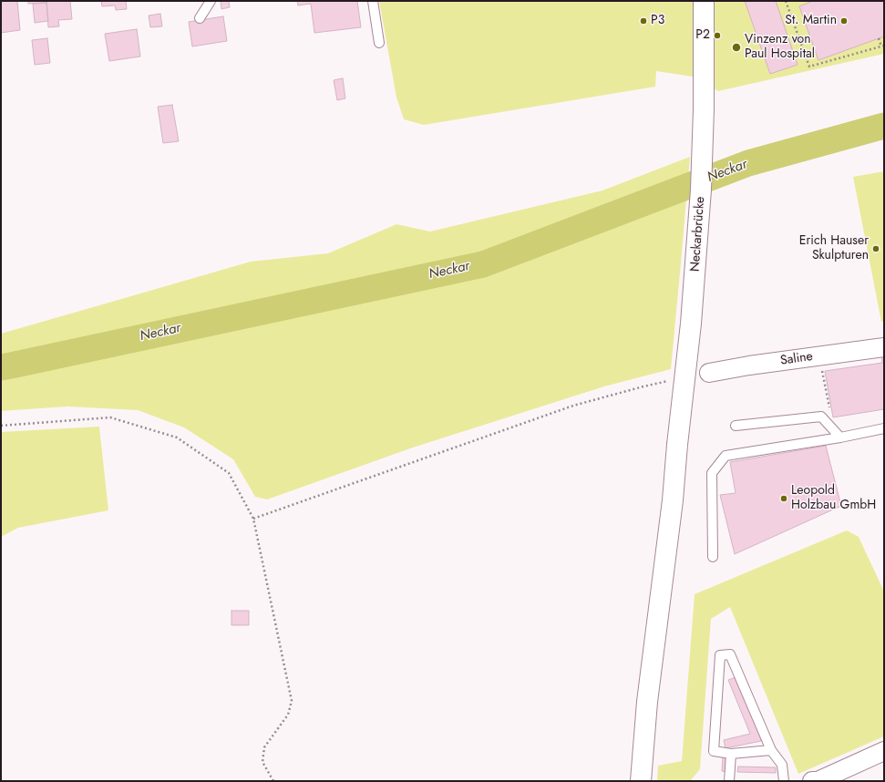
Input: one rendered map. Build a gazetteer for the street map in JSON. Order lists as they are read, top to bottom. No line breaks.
{"streets":{"main road":["Neckarbrücke"],"street":["Saline"]},"water":["Neckar"],"places":["P3","St. Martin","P2","Vinzenz von Paul Hospital","Erich Hauser Skulpturen","Leopold Holzbau GmbH"]}
